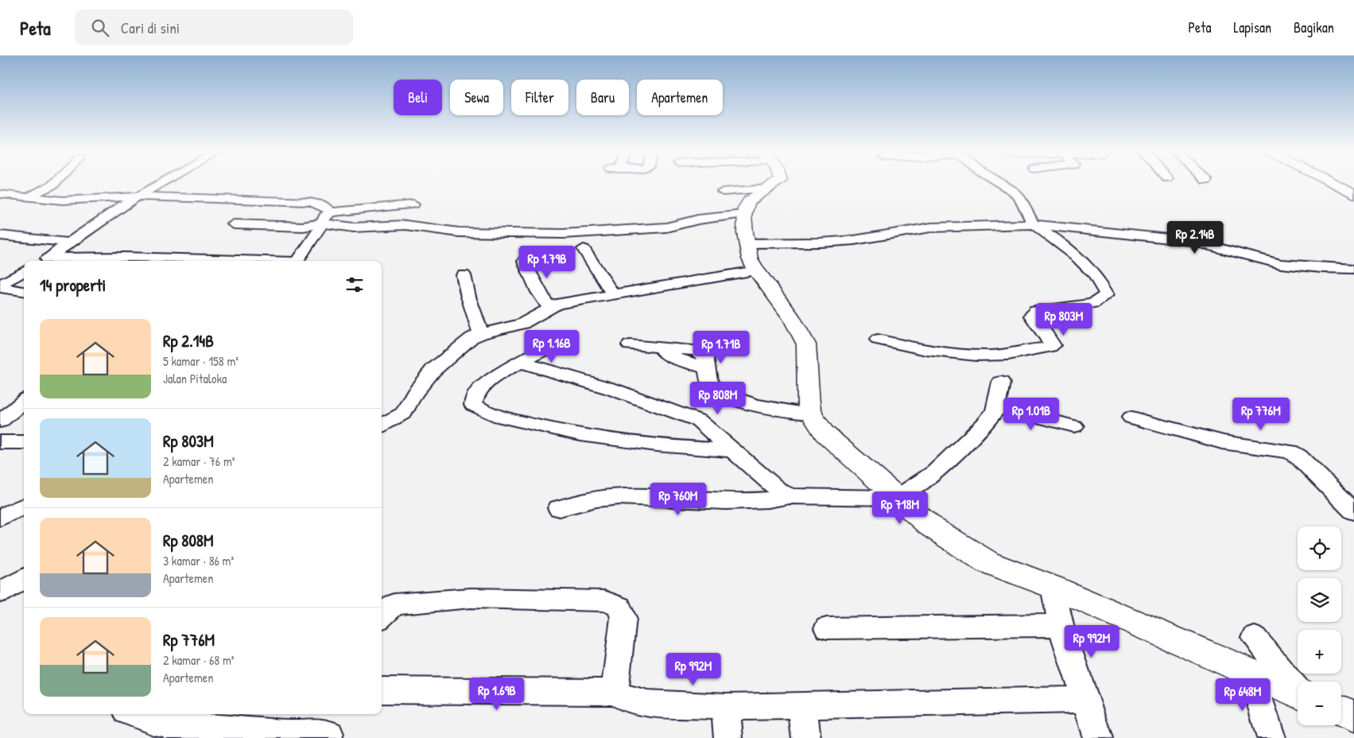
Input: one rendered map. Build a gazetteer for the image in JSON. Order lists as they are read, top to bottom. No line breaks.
{"page":{"header":"Peta","search":"Cari di sini","nav":["Peta","Lapisan","Bagikan"],"chip":["Beli","Sewa","Filter","Baru","Apartemen"],"price":["Rp 2.14B","Rp 1.79B","Rp 803M","Rp 1.16B","Rp 1.71B","Rp 808M","Rp 1.01B","Rp 776M","Rp 760M","Rp 718M","Rp 992M","Rp 992M","Rp 1.69B","Rp 648M"],"heading":"14 properti","list":[{"name":"Rp 2.14B","note":"5 kamar · 158 m² · Jalan Pitaloka"},{"name":"Rp 803M","note":"2 kamar · 76 m² · Apartemen"},{"name":"Rp 808M","note":"3 kamar · 86 m² · Apartemen"},{"name":"Rp 776M","note":"2 kamar · 68 m² · Apartemen"}],"map_buttons":["+","−"]}}
